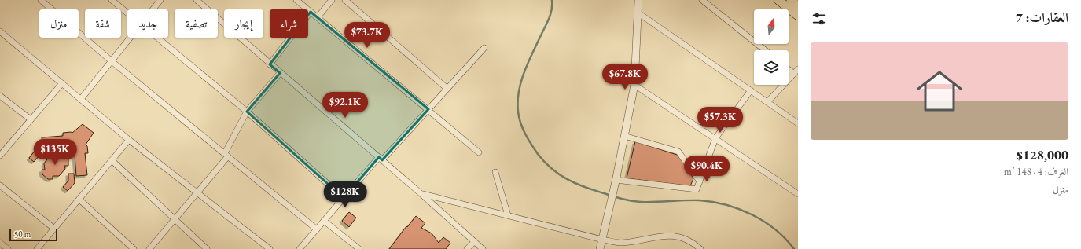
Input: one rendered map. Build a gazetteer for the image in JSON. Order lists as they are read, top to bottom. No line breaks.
{"scale_bar":"50 m","north":"top","page":{"heading":"العقارات: 7","chip":["شراء","إيجار","تصفية","جديد","شقة","منزل"],"price":["$73.7K","$67.8K","$92.1K","$57.3K","$135K","$90.4K","$128K"],"list":[{"name":"$128,000","note":"الغرف: 4 · 148 m² · منزل"}],"scale":"50 m"}}
